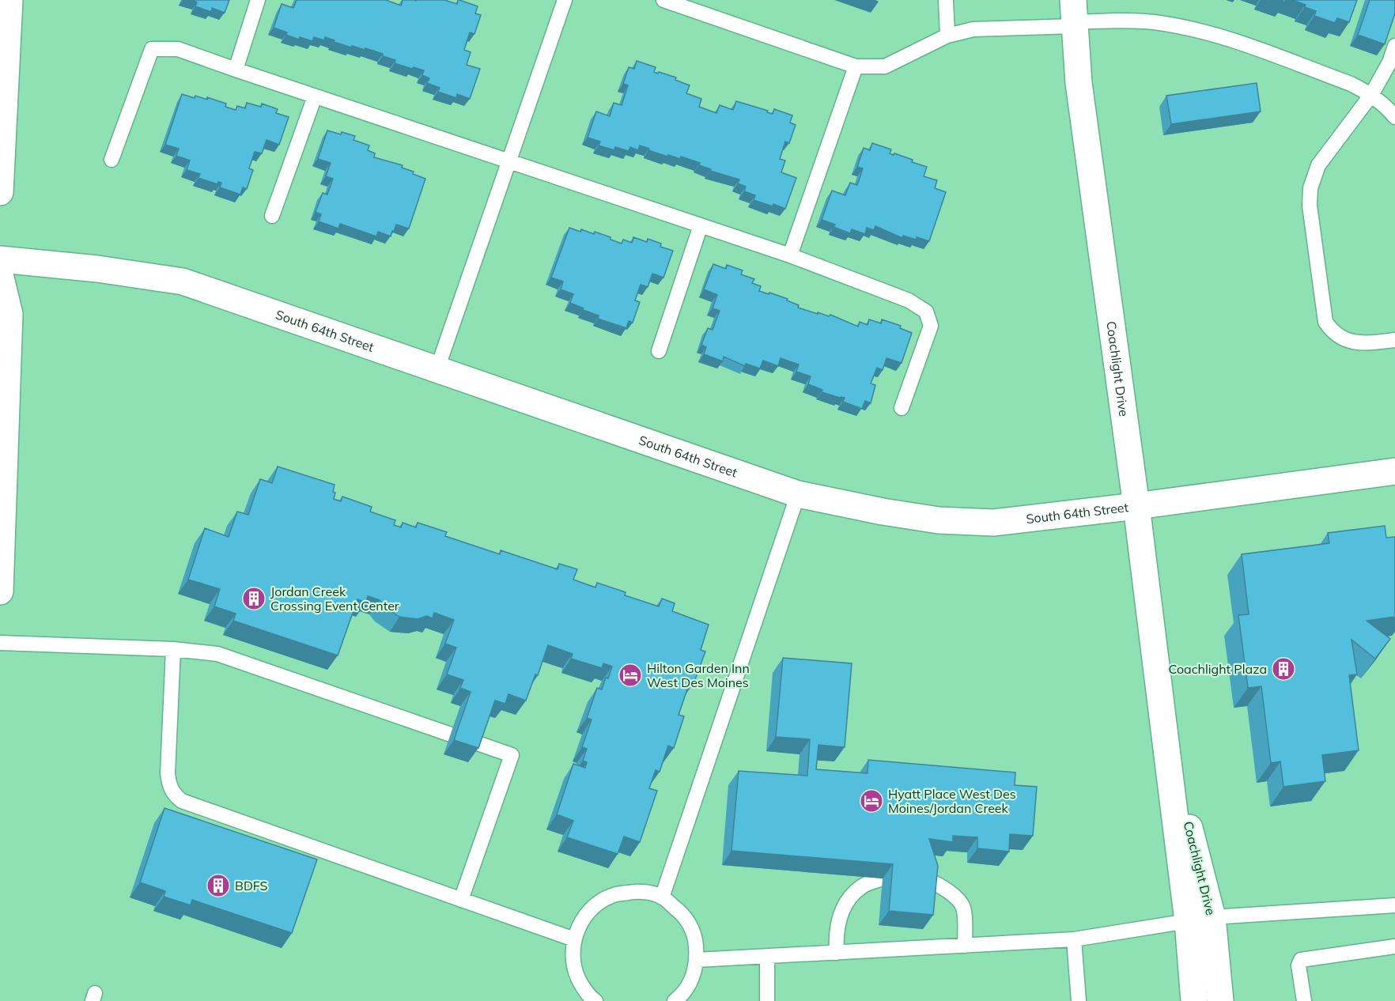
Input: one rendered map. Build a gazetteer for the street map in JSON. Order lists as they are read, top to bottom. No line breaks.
{"streets":{"street":["South 64th Street","Coachlight Drive"]},"crossings":[["South 64th Street","Coachlight Drive"]],"places":{"building":["Jordan Creek Crossing Event Center","Coachlight Plaza","BDFS"],"hotel":["Hilton Garden Inn West Des Moines","Hyatt Place West Des Moines/Jordan Creek"]}}
